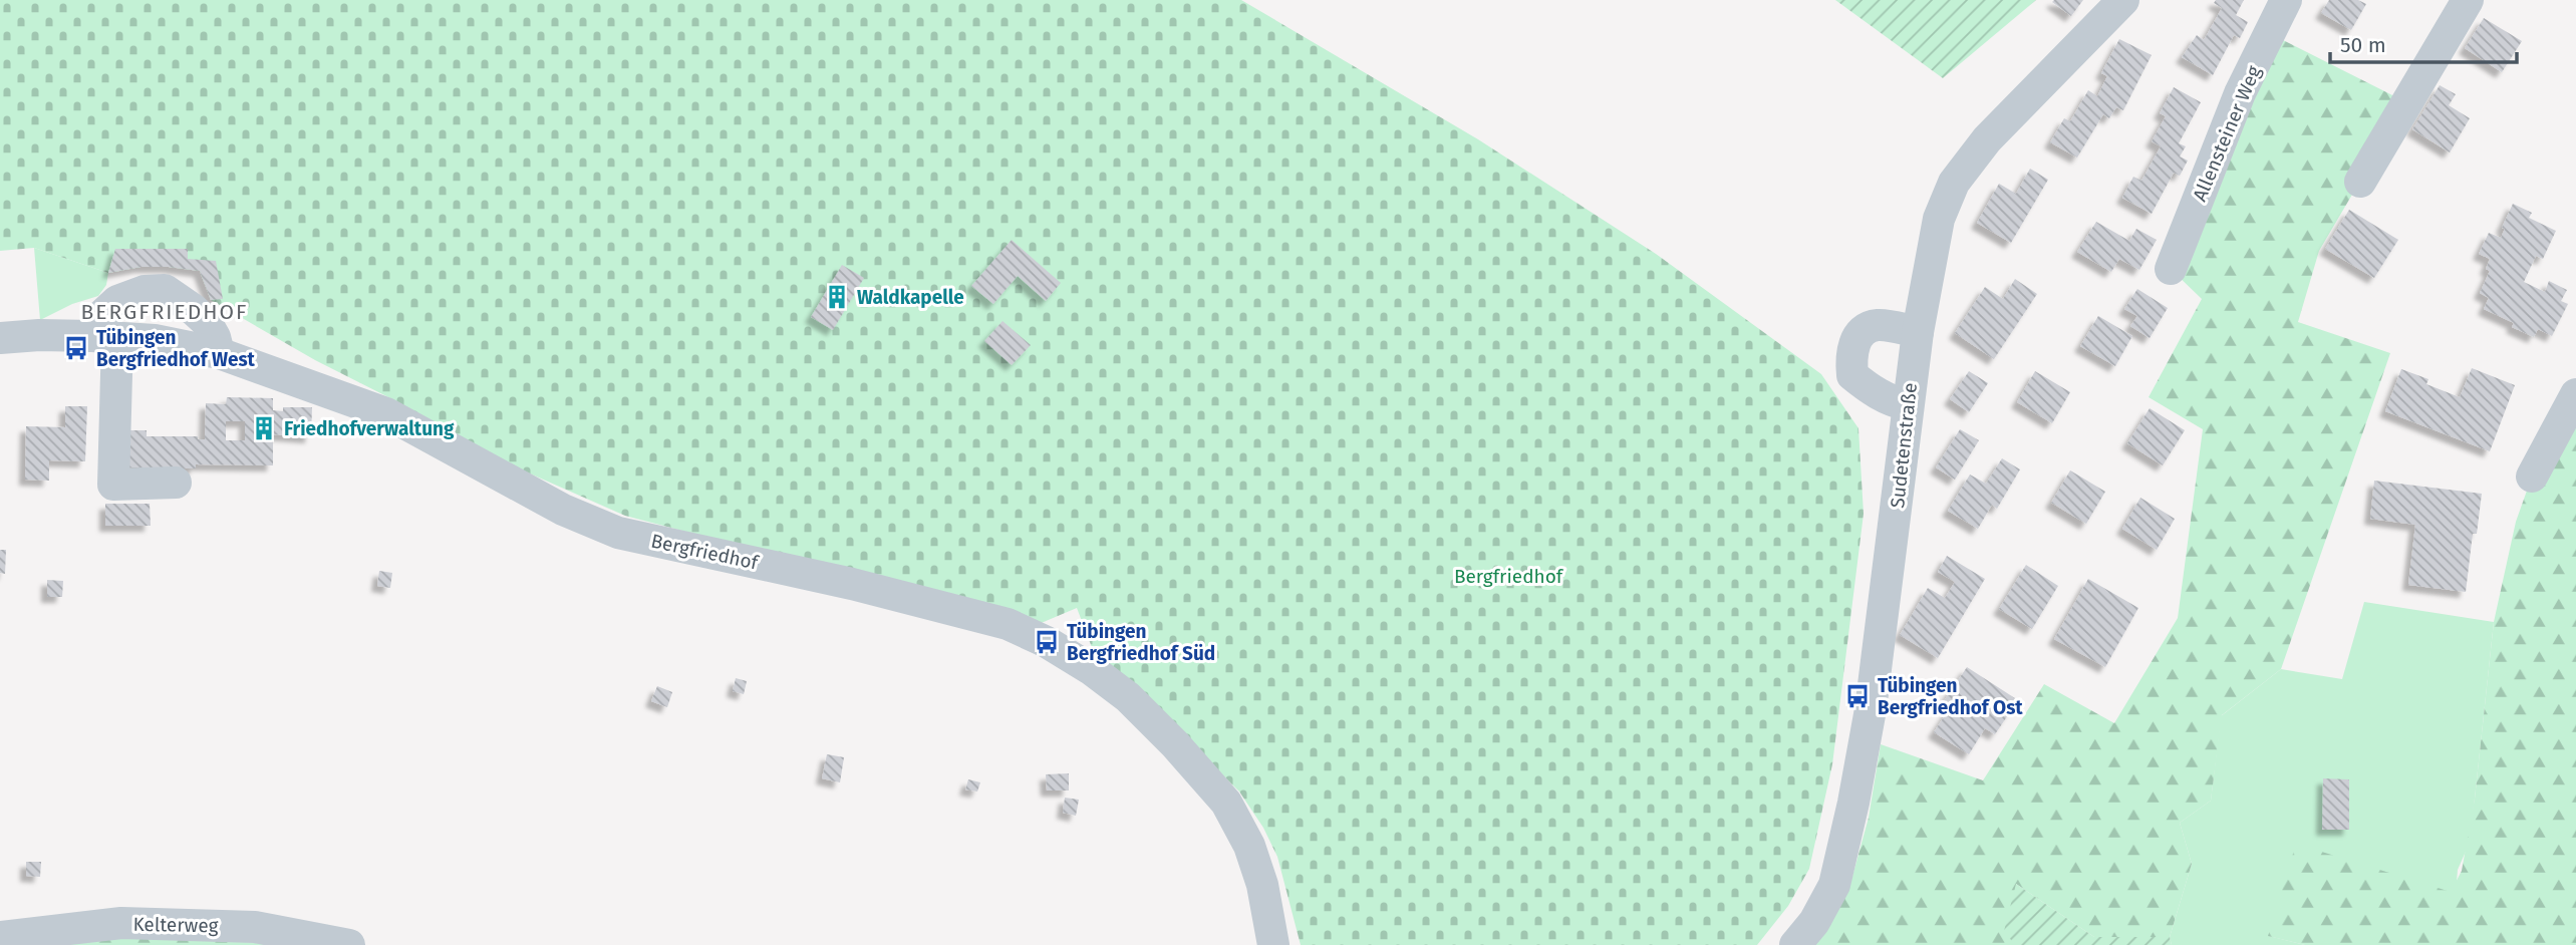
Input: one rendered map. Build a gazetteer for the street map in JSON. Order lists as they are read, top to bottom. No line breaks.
{"streets":{"street":["Allensteiner Weg","Sudetenstraße","Bergfriedhof","Kelterweg"]},"districts":["BERGFRIEDHOF"],"parks":["Bergfriedhof"],"places":{"building":["Waldkapelle","Friedhofverwaltung"],"bus stop":["Tübingen Bergfriedhof West","Tübingen Bergfriedhof Süd","Tübingen Bergfriedhof Ost"]},"scale_bar":"50 m"}
